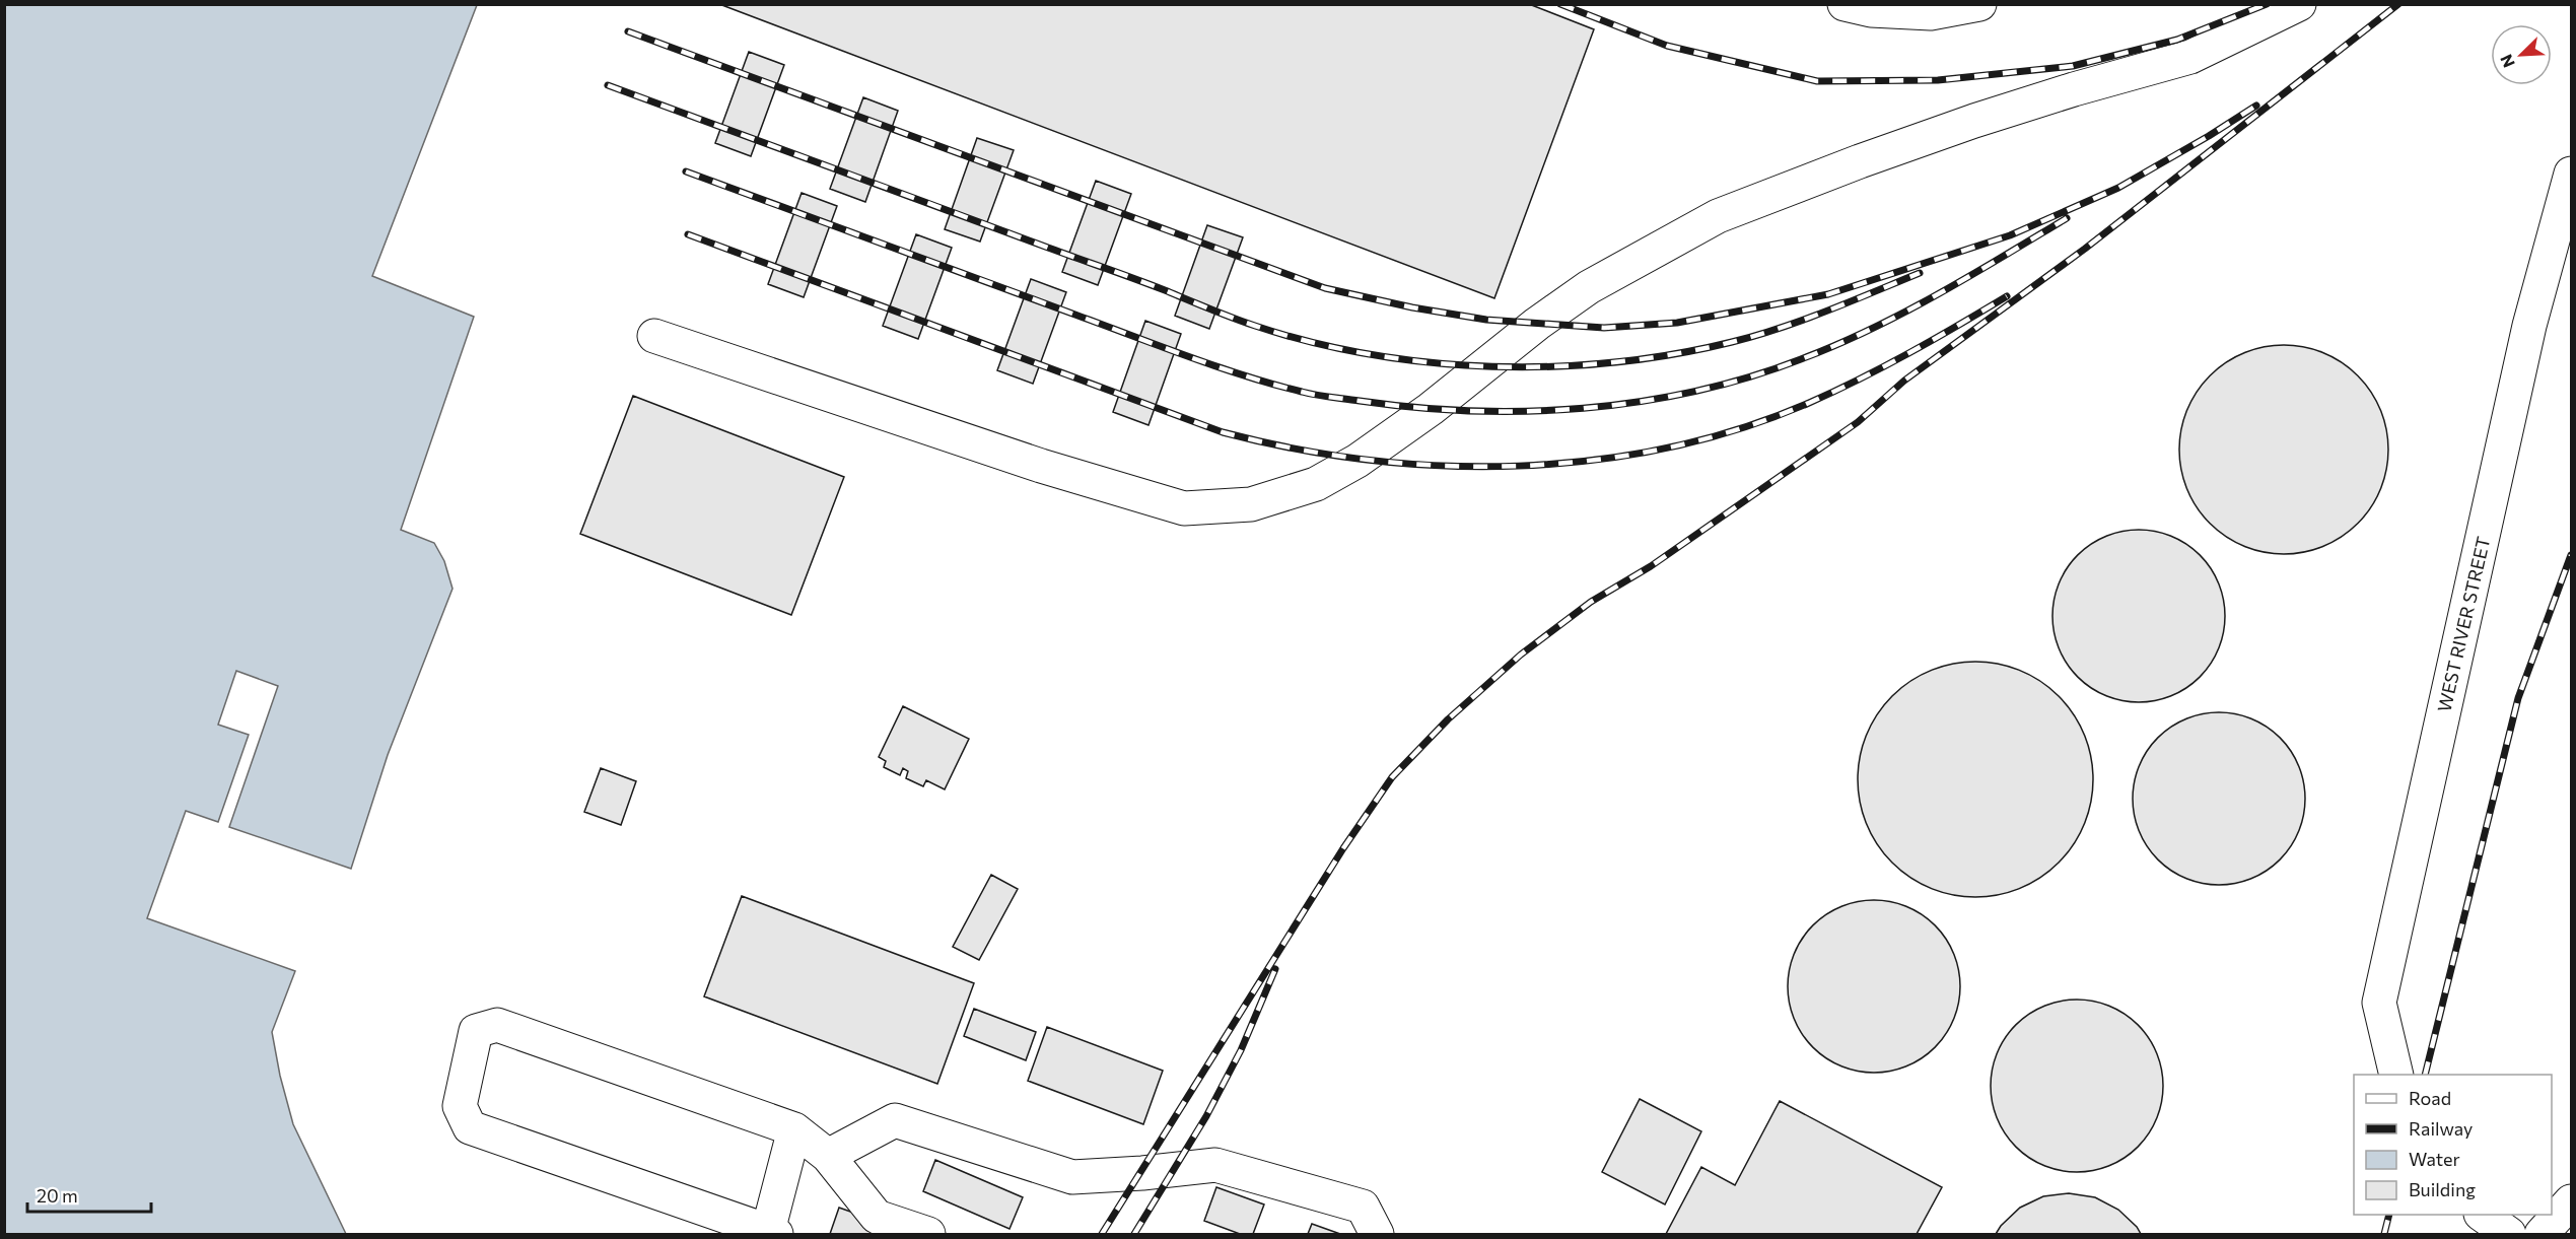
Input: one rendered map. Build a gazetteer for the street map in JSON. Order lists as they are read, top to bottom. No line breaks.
{"streets":{"street":["WEST RIVER STREET"]},"legend":["Road","Railway","Water","Building"],"scale_bar":"20 m","north":"bottom left"}
